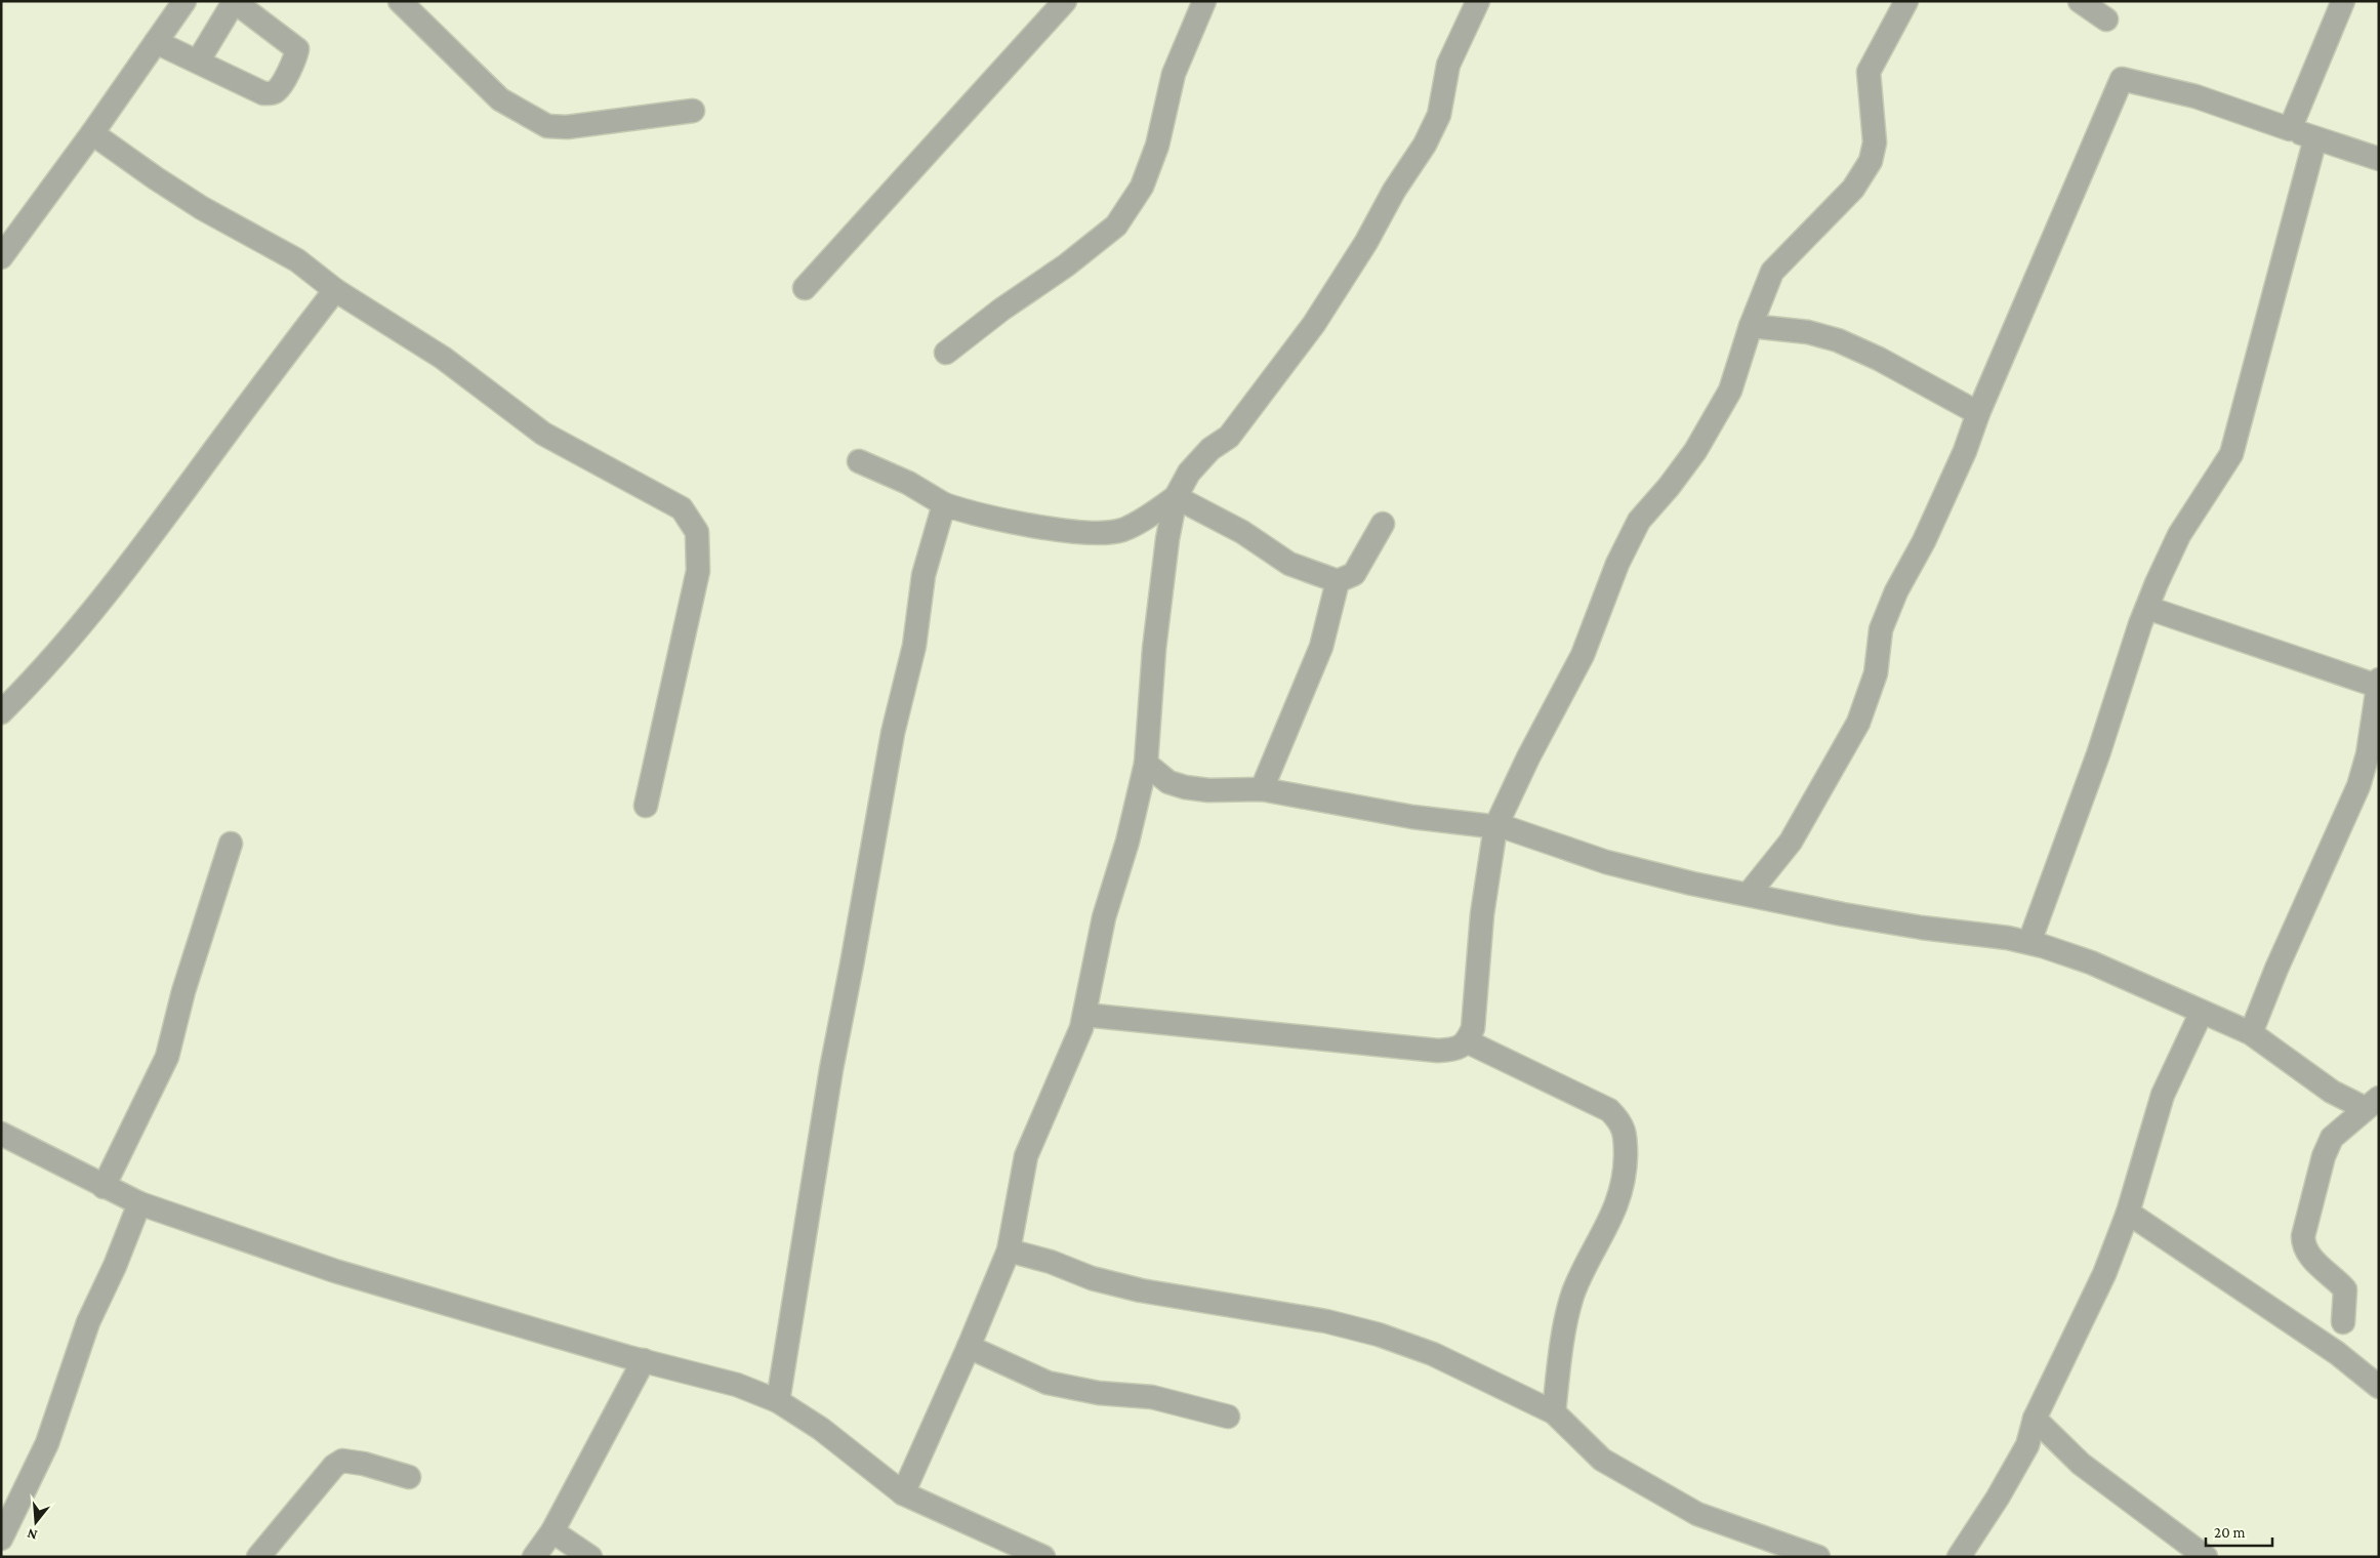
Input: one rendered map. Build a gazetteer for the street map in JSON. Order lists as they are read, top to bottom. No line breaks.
{"scale_bar":"20 m","north":"bottom"}
